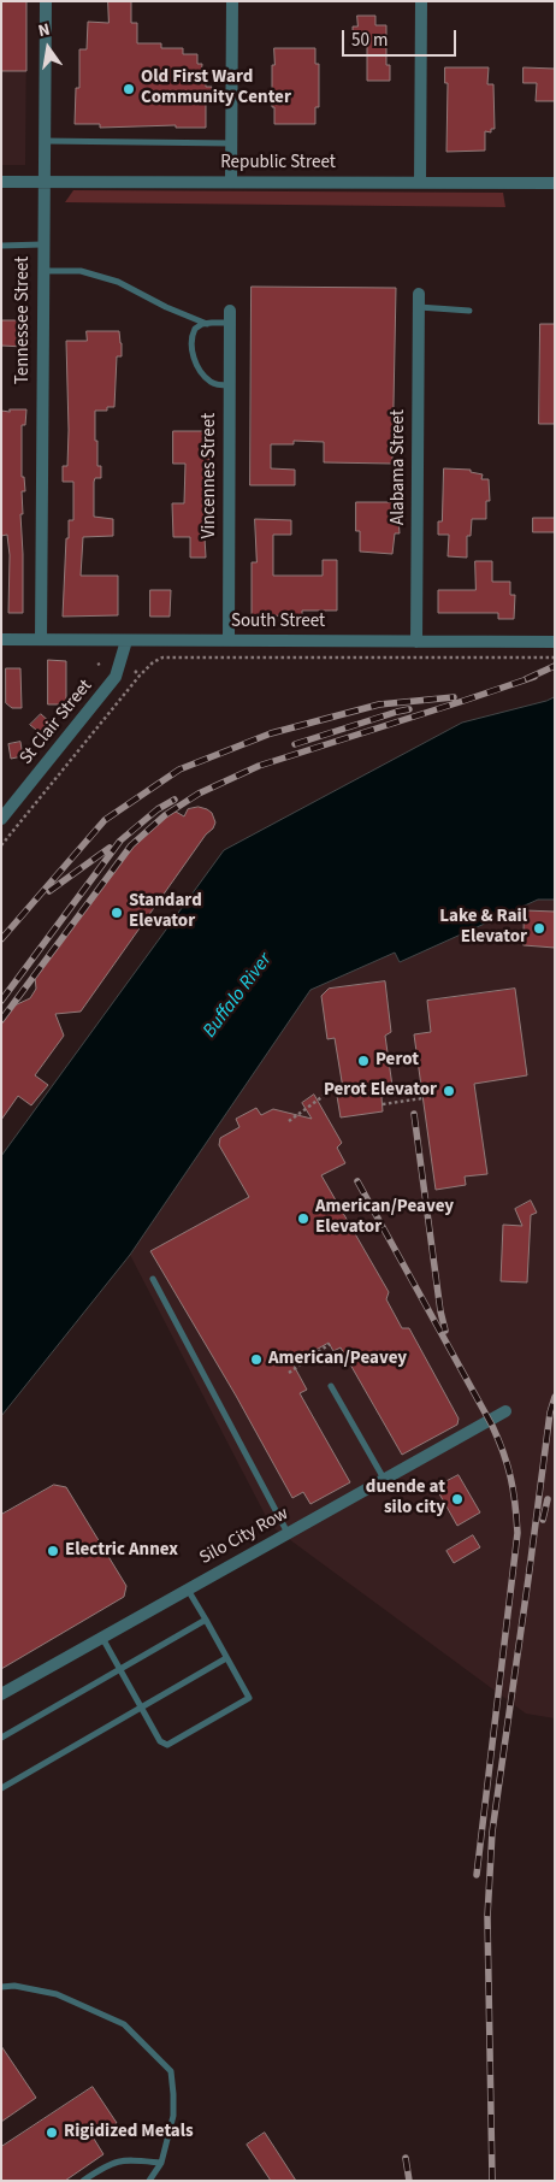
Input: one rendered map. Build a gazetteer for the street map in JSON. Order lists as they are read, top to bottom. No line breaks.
{"streets":{"street":["Republic Street","Tennessee Street","Alabama Street","Vincennes Street","South Street","St Clair Street","Silo City Row"]},"crossings":[["Republic Street","Tennessee Street"],["Tennessee Street","South Street"],["Alabama Street","South Street"],["Vincennes Street","South Street"],["South Street","St Clair Street"]],"water":["Buffalo River"],"places":["Old First Ward Community Center","Standard Elevator","Lake & Rail Elevator","Perot","Perot Elevator","American/Peavey Elevator","American/Peavey","duende at silo city","Electric Annex","Rigidized Metals"],"scale_bar":"50 m","north":"top"}
